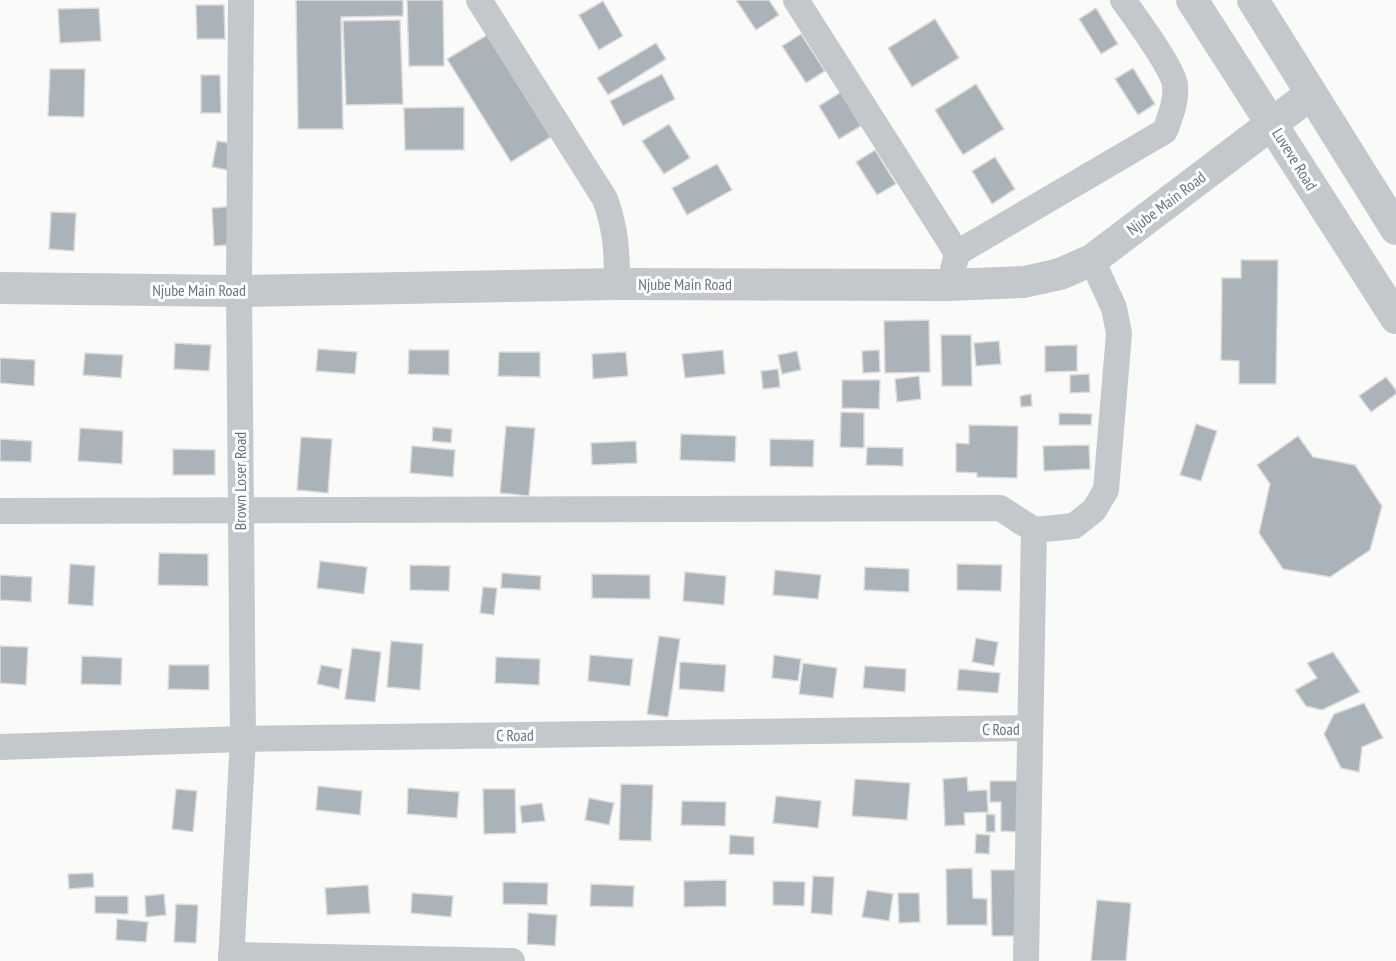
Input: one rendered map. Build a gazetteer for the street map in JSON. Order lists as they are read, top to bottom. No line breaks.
{"streets":{"street":["Luveve Road","Njube Main Road","Brown Loser Road","C Road"]},"crossings":[["Luveve Road","Njube Main Road"],["Njube Main Road","Brown Loser Road"],["Brown Loser Road","C Road"]]}
